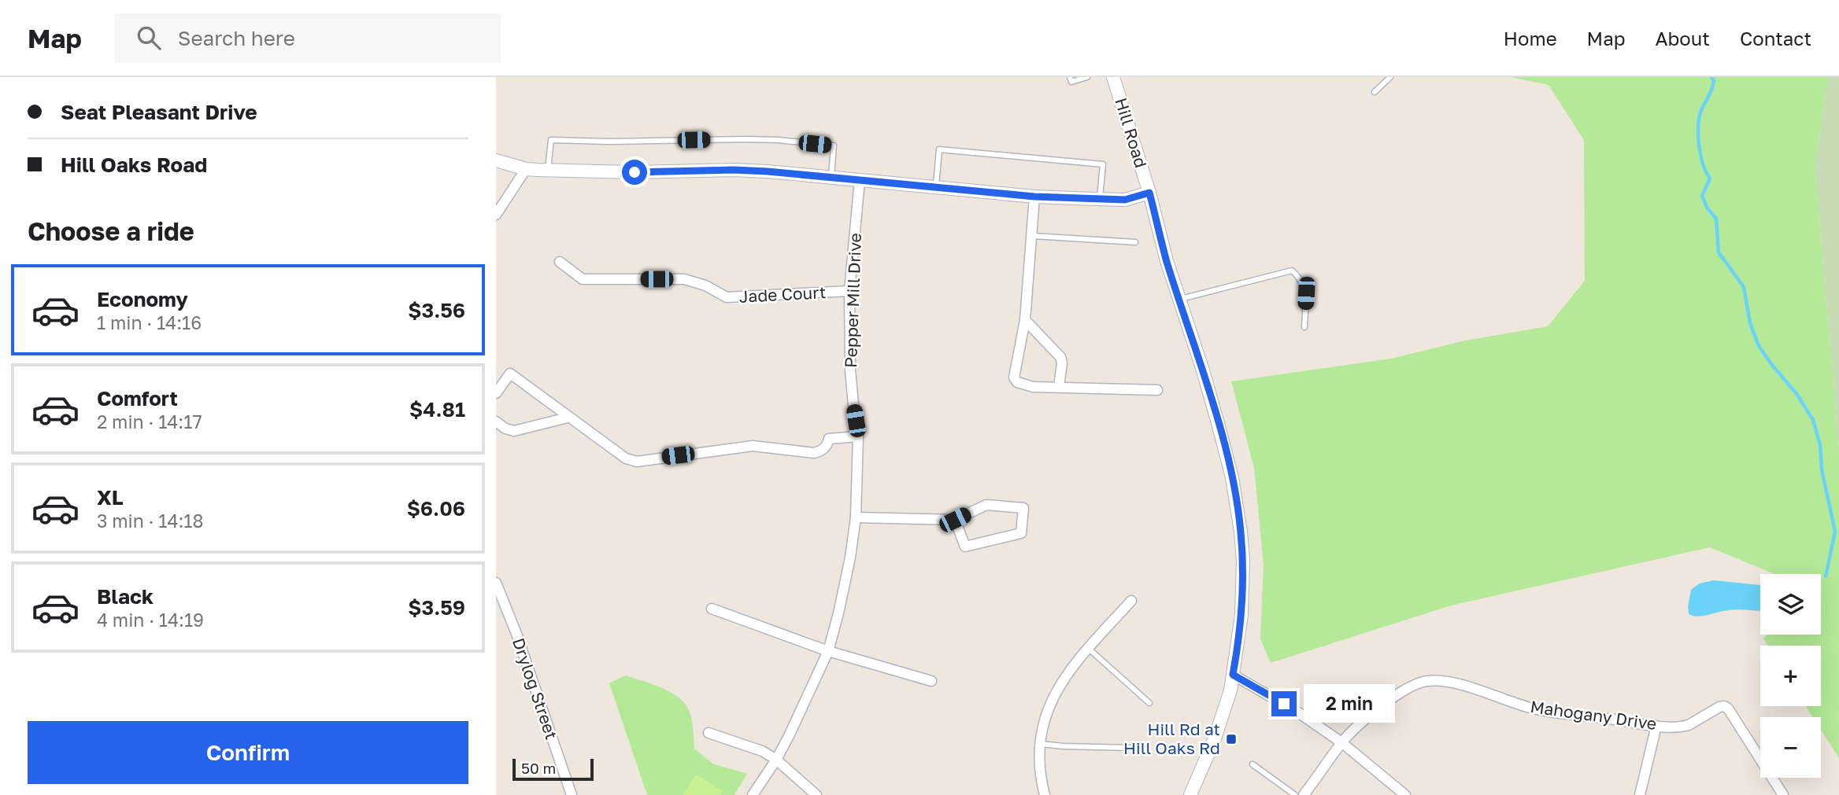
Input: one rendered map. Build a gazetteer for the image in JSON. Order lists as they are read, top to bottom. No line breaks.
{"streets":{"street":["Hill Road","Jade Court","Pepper Mill Drive","Drylog Street","Mahogany Drive"]},"crossings":[["Jade Court","Pepper Mill Drive"]],"places":{"transit":["Hill Rd at Hill Oaks Rd"]},"scale_bar":"50 m","page":{"header":"Map","search":"Search here","nav":["Home","Map","About","Contact"],"banner":["Seat Pleasant Drive","Hill Oaks Road"],"heading":"Choose a ride","list":[{"name":"Economy","note":"1 min · 14:16","value":"$3.56"},{"name":"Comfort","note":"2 min · 14:17","value":"$4.81"},{"name":"XL","note":"3 min · 14:18","value":"$6.06"},{"name":"Black","note":"4 min · 14:19","value":"$3.59"}],"map_buttons":["+","−"],"bubble":"2 min","buttons":"Confirm","scale":"50 m"}}
